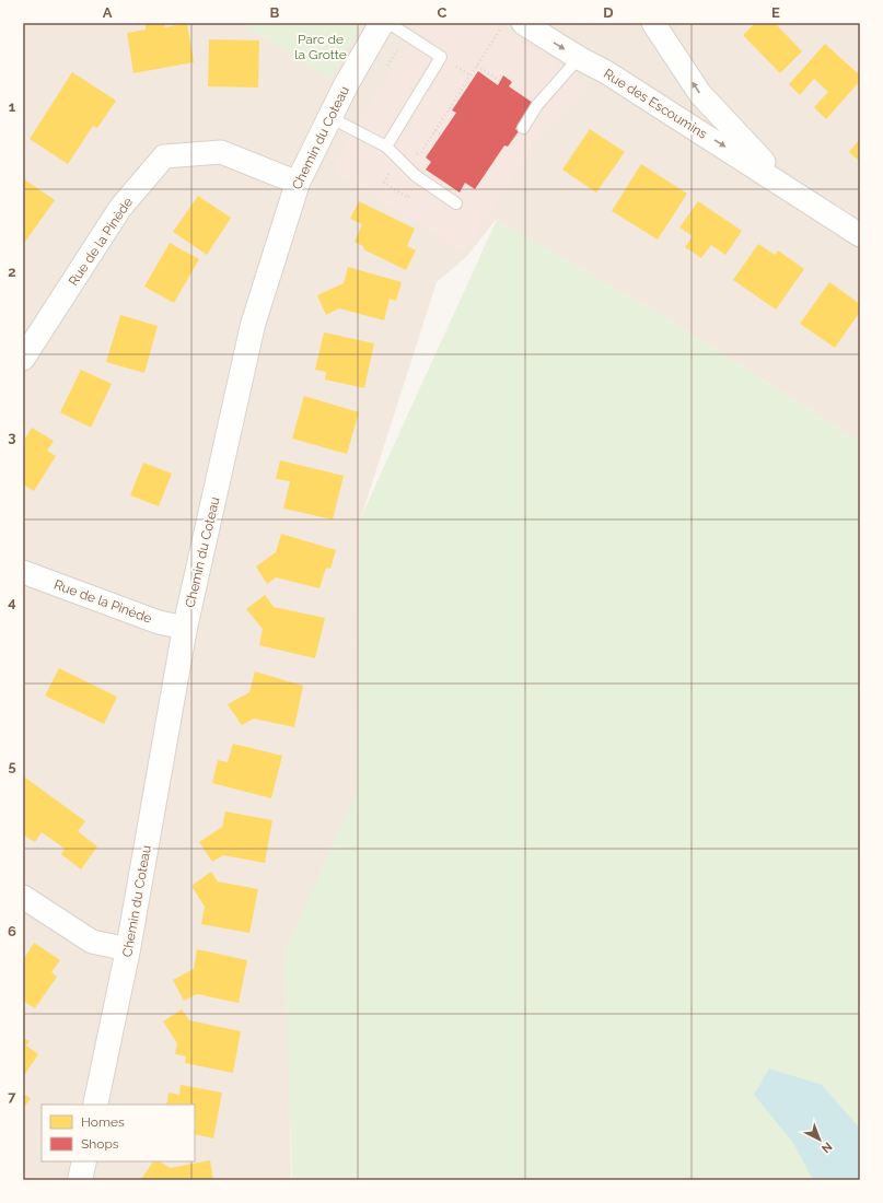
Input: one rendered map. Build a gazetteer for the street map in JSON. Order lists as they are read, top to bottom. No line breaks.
{"streets":{"street":["Rue des Escoumins","Chemin du Coteau","Rue de la Pinède"]},"crossings":[["Chemin du Coteau","Rue de la Pinède"]],"parks":["Parc de la Grotte"],"legend":["Homes","Shops"],"north":"bottom right","grid":{"columns":["A","B","C","D","E"],"rows":["1","2","3","4","5","6","7"]}}
